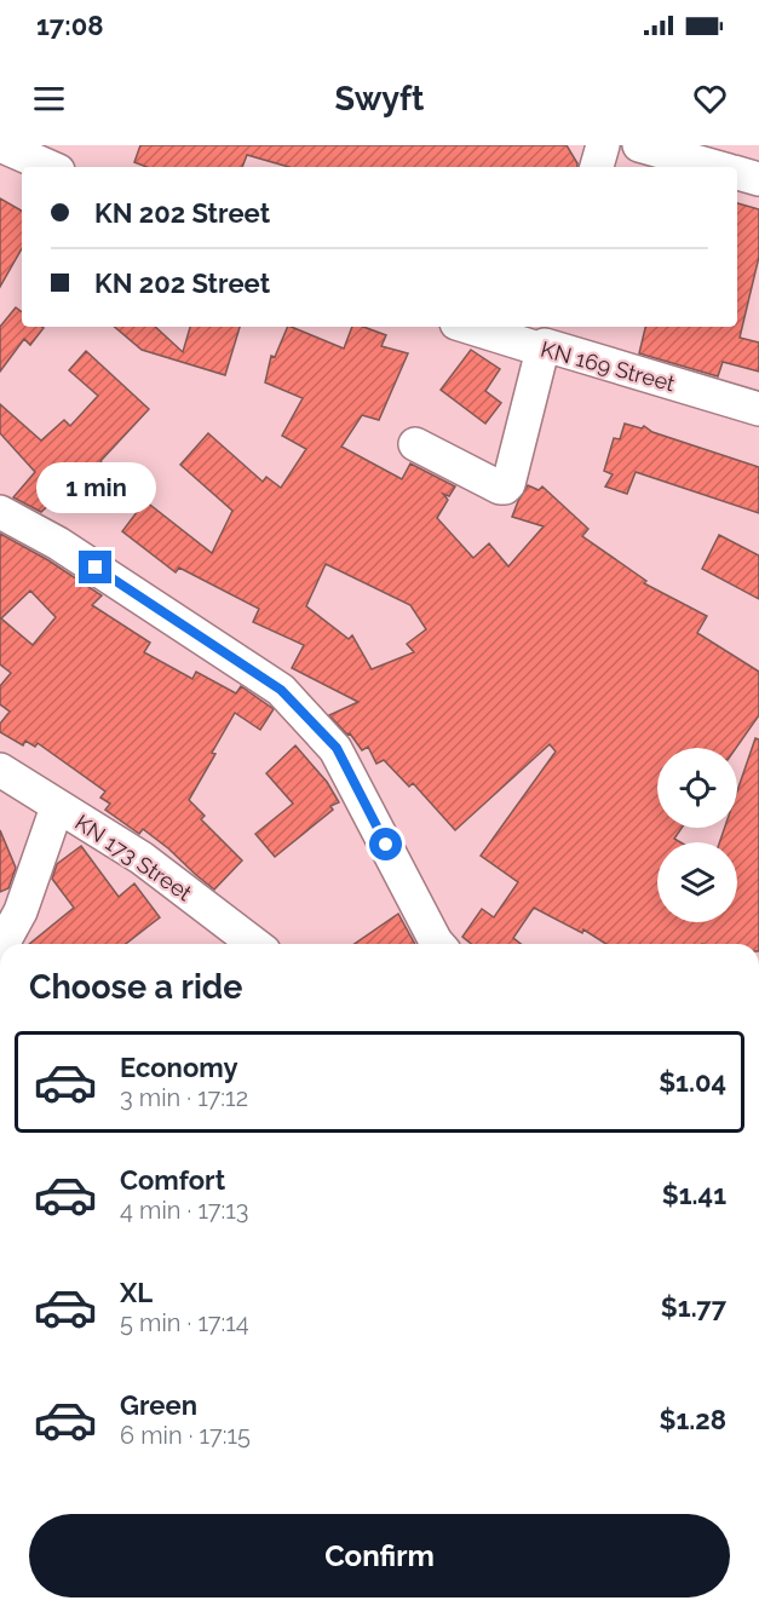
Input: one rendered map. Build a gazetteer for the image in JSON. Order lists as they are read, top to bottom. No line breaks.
{"streets":{"street":["KN 169 Street","KN 173 Street"]},"page":{"status":"17:08","header":"Swyft","banner":["KN 202 Street","KN 202 Street"],"bubble":"1 min","heading":"Choose a ride","list":[{"name":"Economy","note":"3 min · 17:12","value":"$1.04"},{"name":"Comfort","note":"4 min · 17:13","value":"$1.41"},{"name":"XL","note":"5 min · 17:14","value":"$1.77"},{"name":"Green","note":"6 min · 17:15","value":"$1.28"}],"buttons":"Confirm"}}
